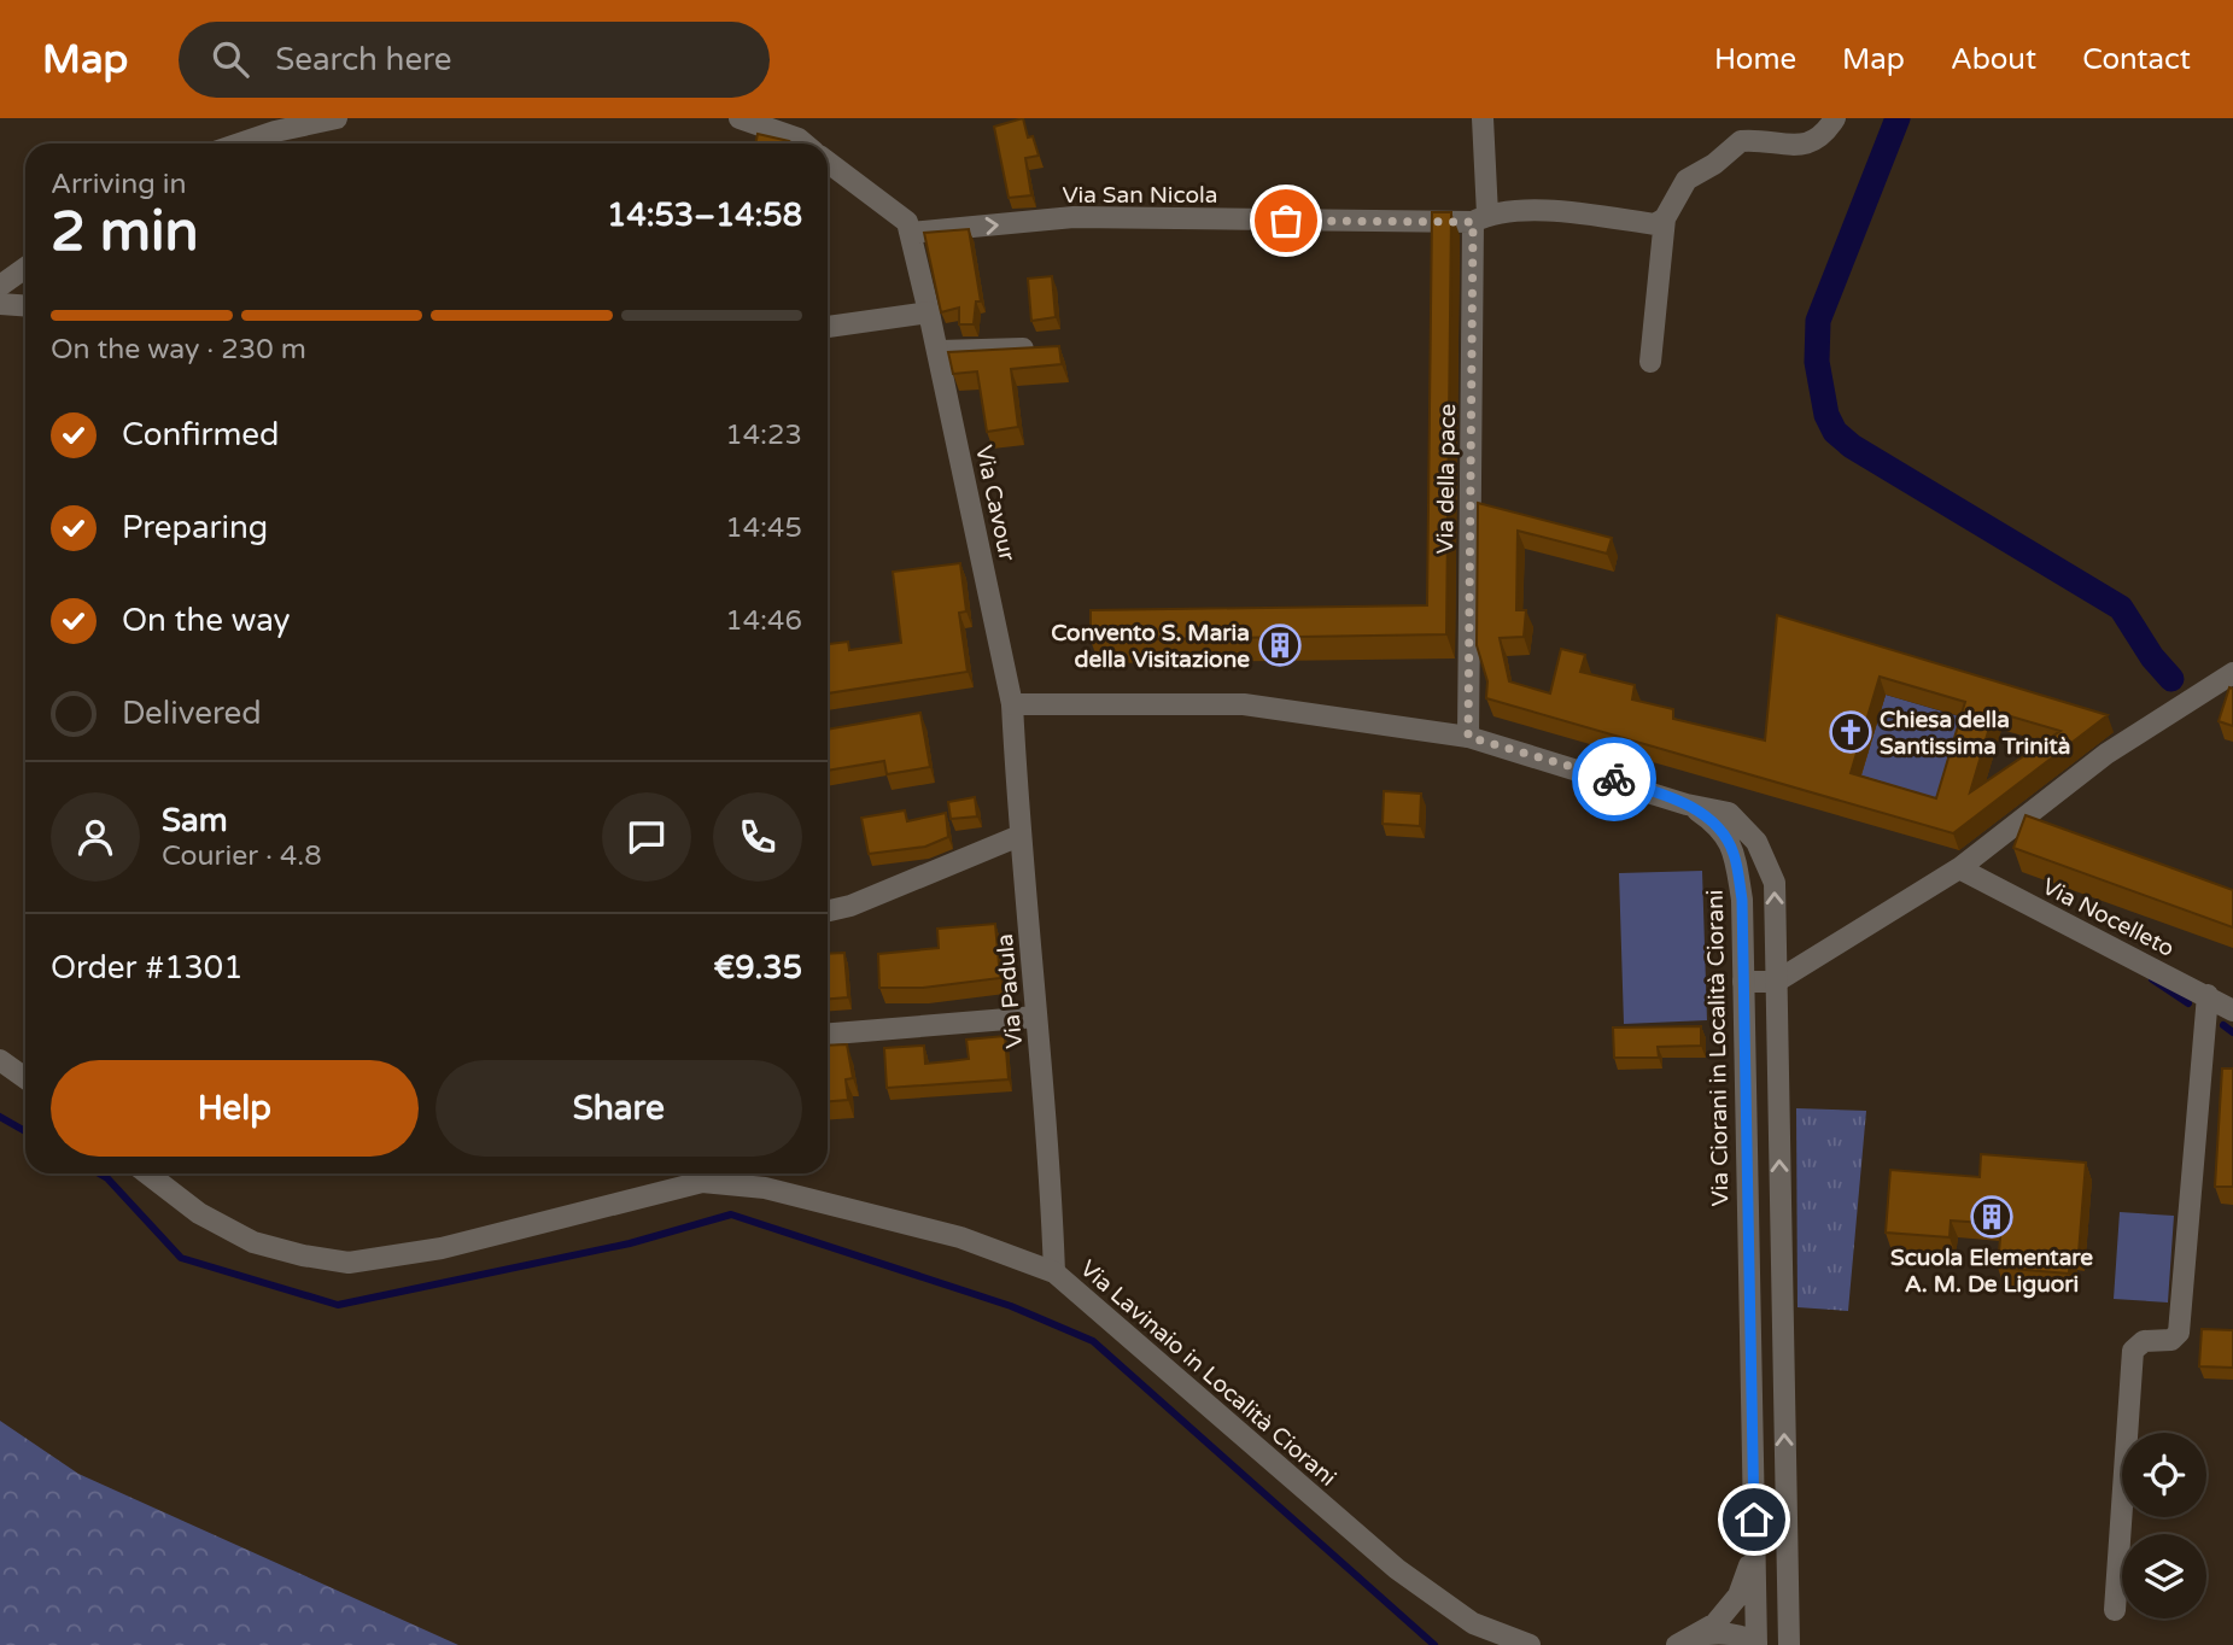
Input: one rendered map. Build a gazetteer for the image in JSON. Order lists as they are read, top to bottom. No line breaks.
{"streets":{"street":["Via San Nicola","Via della pace","Via Cavour","Via Nocelleto","Via Padula","Via Ciorani in Località Ciorani","Via Lavinaio in Località Ciorani"]},"crossings":[["Via San Nicola","Via della pace"],["Via San Nicola","Via Cavour"],["Via Cavour","Via Padula"],["Via Padula","Via Lavinaio in Località Ciorani"]],"one_way":["Via San Nicola"],"places":{"building":["Convento S. Maria della Visitazione","Scuola Elementare A. M. De Liguori"],"church":["Chiesa della Santissima Trinità"]},"page":{"header":"Map","search":"Search here","nav":["Home","Map","About","Contact"],"heading":["2 min","Arriving in","14:53–14:58"],"panel":["Sam","Courier · 4.8","Order #1301","€9.35"],"bar":"On the way · 230 m","list":[["Confirmed","14:23"],["Preparing","14:45"],["On the way","14:46"],"Delivered"],"buttons":["Help","Share"]}}
